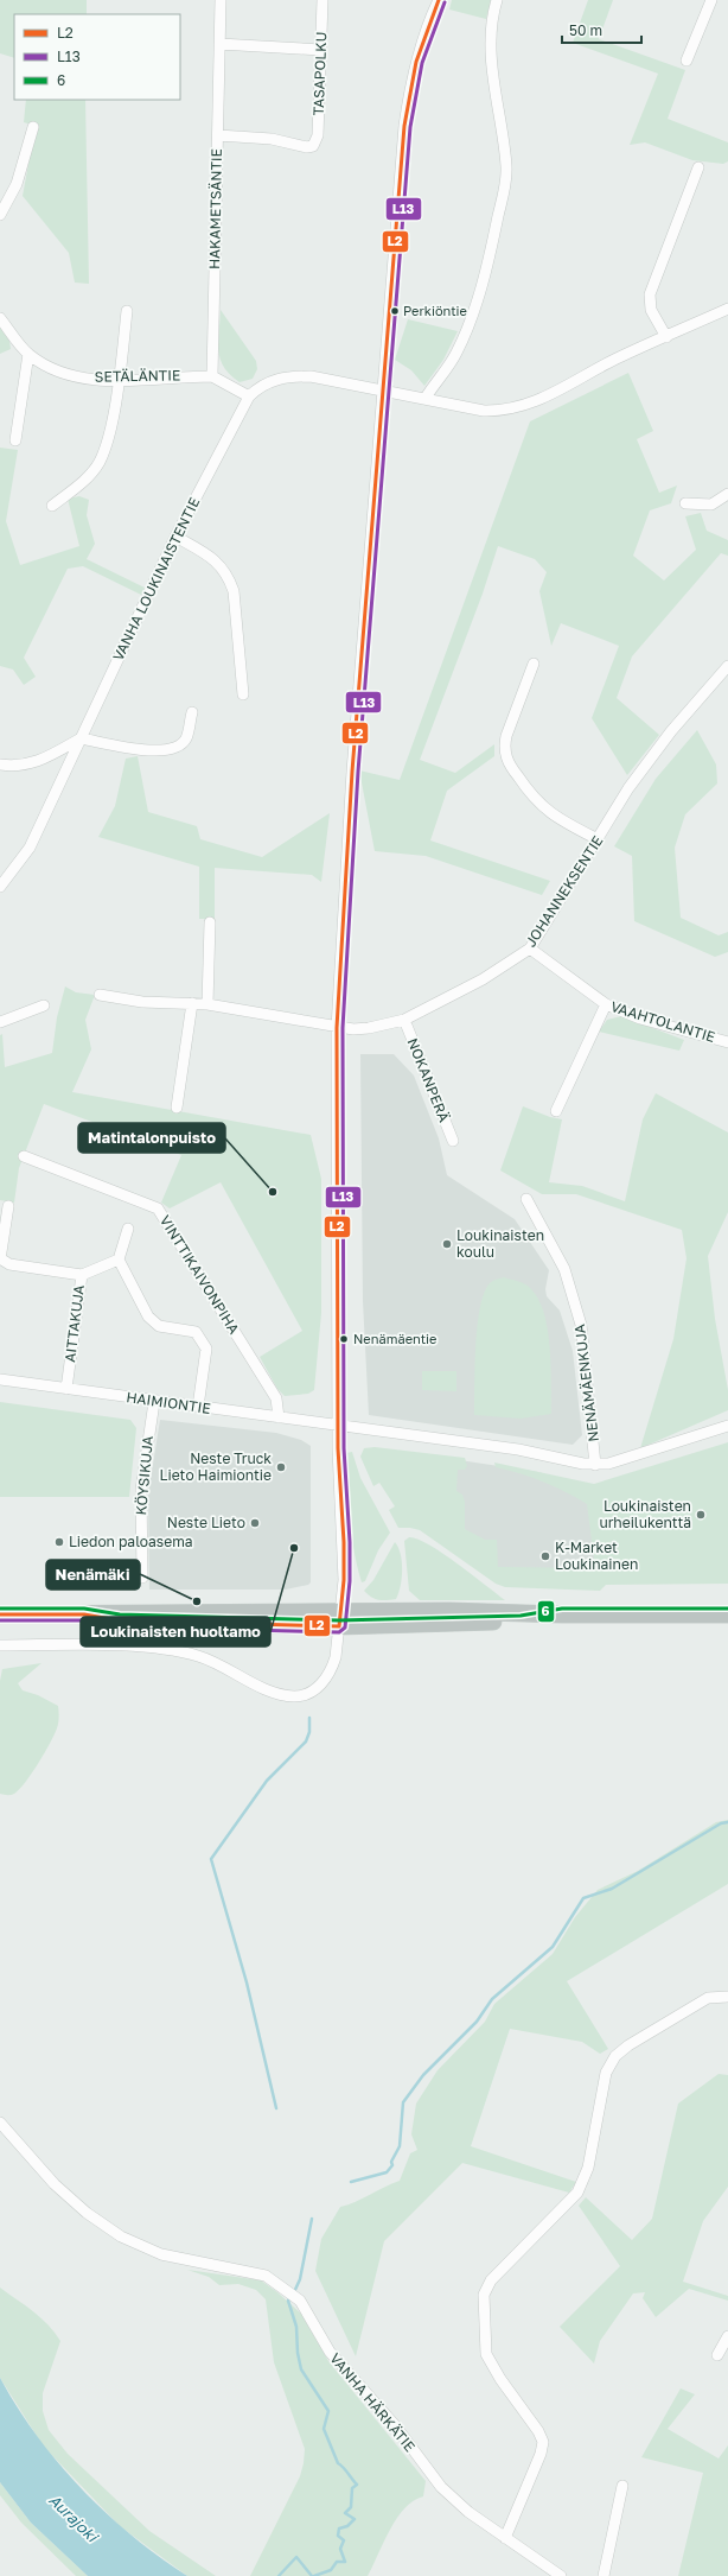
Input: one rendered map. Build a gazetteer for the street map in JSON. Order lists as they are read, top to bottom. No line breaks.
{"streets":{"street":["TASAPOLKU","HAKAMETSÄNTIE","SETÄLÄNTIE","VANHA LOUKINAISTENTIE","JOHANNEKSENTIE","VAAHTOLANTIE","NOKANPERÄ","VINTTIKAIVONPIHA","AITTAKUJA","NENÄMÄENKUJA","HAIMIONTIE","KÖYSIKUJA","VANHA HÄRKÄTIE"]},"crossings":[["TASAPOLKU","HAKAMETSÄNTIE"],["HAKAMETSÄNTIE","SETÄLÄNTIE"],["JOHANNEKSENTIE","VAAHTOLANTIE"],["JOHANNEKSENTIE","NOKANPERÄ"],["VINTTIKAIVONPIHA","HAIMIONTIE"],["AITTAKUJA","HAIMIONTIE"],["HAIMIONTIE","KÖYSIKUJA"]],"water":["Aurajoki"],"places":["Perkiöntie","Matintalonpuisto","Loukinaisten koulu","Nenämäentie","Neste Truck Lieto Haimiontie","Loukinaisten urheilukenttä","Neste Lieto","Liedon paloasema","Loukinaisten huoltamo","K-Market Loukinainen","Nenämäki"],"lines":["transit line L2","transit line L13","transit line 6"],"legend":["L2","L13","6"],"scale_bar":"50 m"}
